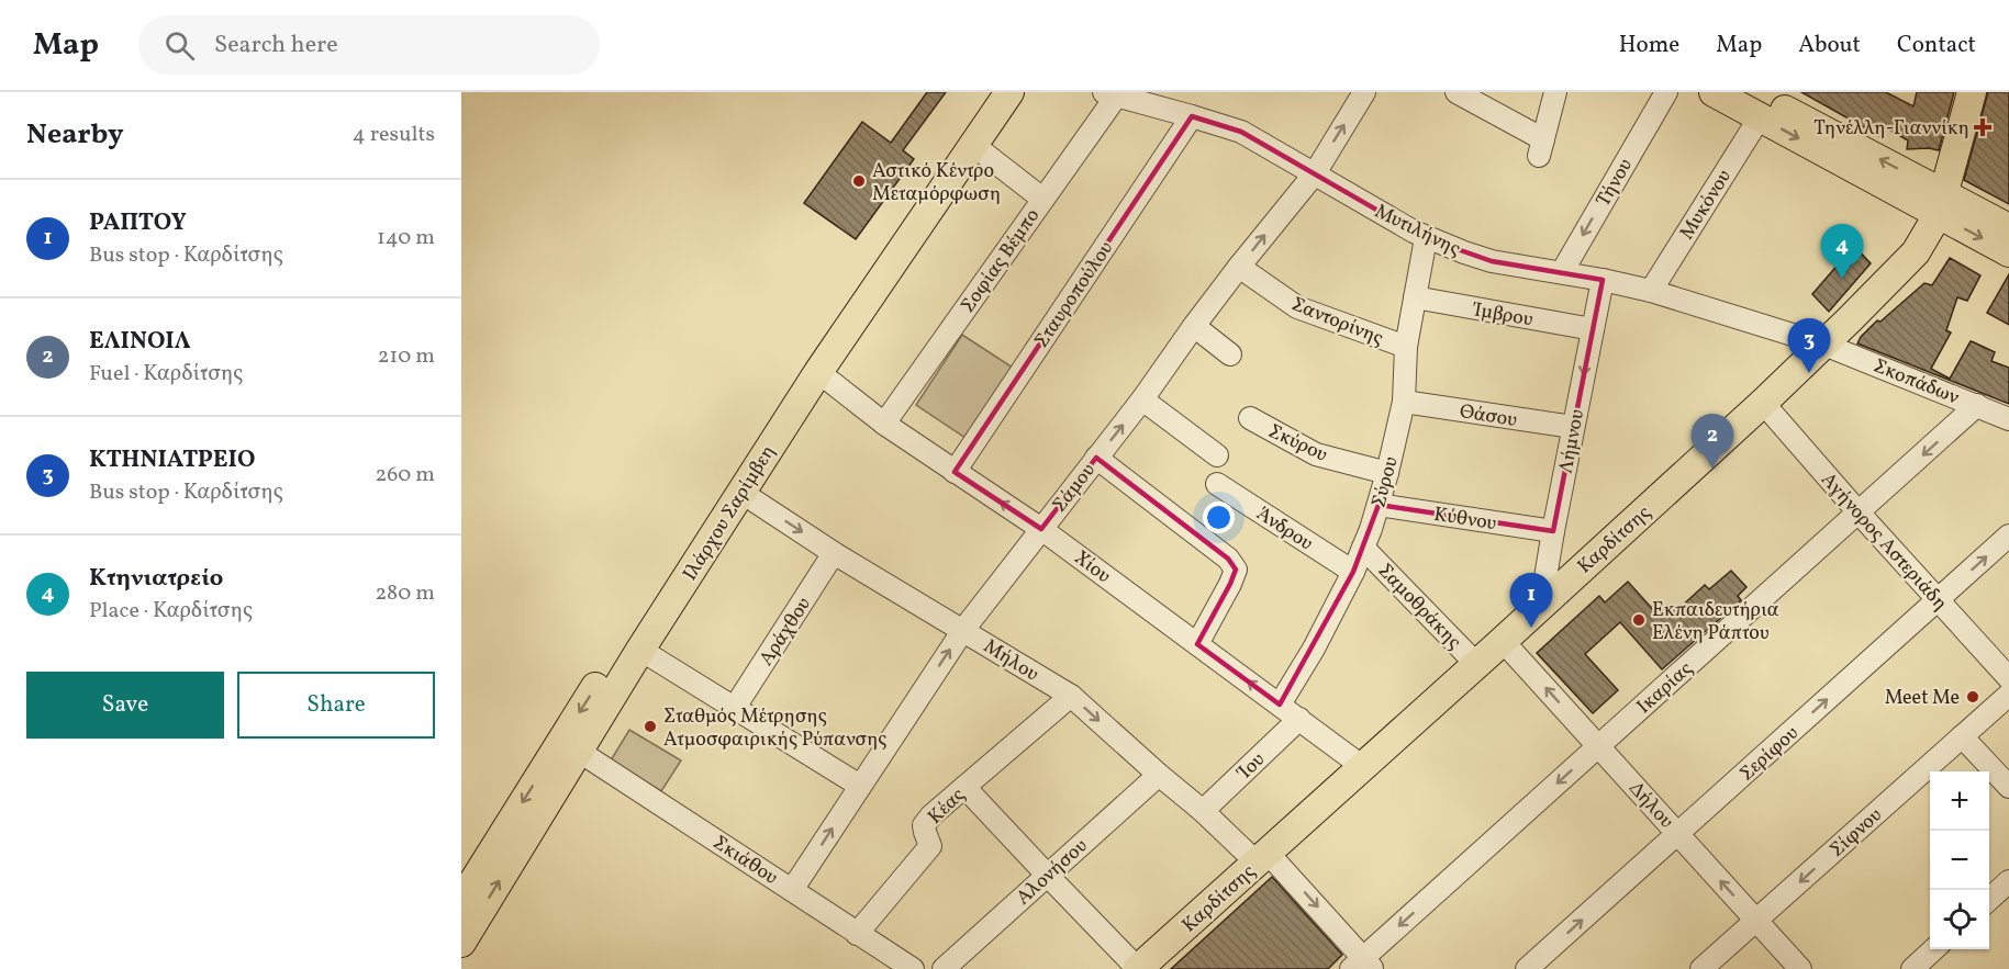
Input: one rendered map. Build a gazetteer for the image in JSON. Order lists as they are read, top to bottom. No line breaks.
{"streets":{"main road":["Ιλάρχου Σαρίμβεη","Καρδίτσης"],"street":["Τήνου","Μυκόνου","Μυτιλήνης","Σοφίας Βέμπο","Σταυροπούλου","Ίμβρου","Σαντορίνης","Σκοπάδων","Θάσου","Λήμνου","Σκύρου","Σύρου","Σάμου","Κύθνου","Άνδρου","Αγήνορος Αστεριάδη","Χίου","Σαμοθράκης","Αράχθου","Μήλου","Ικαρίας","Σερίφου","Ίου","Δήλου","Κέας","Σίφνου","Σκιάθου","Αλονήσου"]},"crossings":[["Τήνου","Μυτιλήνης"],["Μυκόνου","Μυτιλήνης"],["Μυτιλήνης","Σοφίας Βέμπο"],["Μυτιλήνης","Σταυροπούλου"],["Μυτιλήνης","Σκοπάδων"],["Μυτιλήνης","Λήμνου"],["Μυτιλήνης","Σύρου"],["Μυτιλήνης","Σάμου"],["Μυτιλήνης","Καρδίτσης"],["Σοφίας Βέμπο","Χίου"],["Σταυροπούλου","Χίου"],["Ίμβρου","Λήμνου"],["Ίμβρου","Σύρου"],["Σαντορίνης","Σύρου"],["Σαντορίνης","Σάμου"],["Σκοπάδων","Καρδίτσης"],["Σκοπάδων","Ικαρίας"],["Θάσου","Λήμνου"],["Θάσου","Σύρου"],["Λήμνου","Κύθνου"],["Λήμνου","Καρδίτσης"],["Σκύρου","Σύρου"],["Σύρου","Κύθνου"],["Σύρου","Άνδρου"],["Σύρου","Χίου"],["Σύρου","Σαμοθράκης"],["Σάμου","Χίου"],["Σάμου","Μήλου"],["Σάμου","Σκιάθου"],["Ιλάρχου Σαρίμβεη","Χίου"],["Ιλάρχου Σαρίμβεη","Μήλου"],["Ιλάρχου Σαρίμβεη","Σκιάθου"],["Καρδίτσης","Αγήνορος Αστεριάδη"],["Καρδίτσης","Χίου"],["Καρδίτσης","Σαμοθράκης"],["Καρδίτσης","Μήλου"],["Καρδίτσης","Δήλου"],["Αγήνορος Αστεριάδη","Ικαρίας"],["Αγήνορος Αστεριάδη","Σερίφου"],["Χίου","Ίου"],["Αράχθου","Μήλου"],["Μήλου","Ικαρίας"],["Μήλου","Ίου"],["Μήλου","Κέας"],["Μήλου","Αλονήσου"],["Ικαρίας","Δήλου"],["Σερίφου","Δήλου"],["Δήλου","Σίφνου"],["Κέας","Σκιάθου"]],"one_way":["Τήνου","Σάμου","Ικαρίας","Σερίφου","Δήλου","Σίφνου"],"places":{"health":["Τηνέλλη-Γιαννίκη"],"other":["Αστικό Κέντρο Μεταμόρφωση","Εκπαιδευτήρια Ελένη Ράπτου","Meet Me","Σταθμός Μέτρησης Ατμοσφαιρικής Ρύπανσης"]},"page":{"header":"Map","search":"Search here","nav":["Home","Map","About","Contact"],"heading":["Nearby","4 results"],"list":[{"mark":"1","name":"ΡΑΠΤΟΥ","note":"Bus stop · Καρδίτσης","value":"140 m"},{"mark":"2","name":"ΕΛΙΝΟΙΛ","note":"Fuel · Καρδίτσης","value":"210 m"},{"mark":"3","name":"ΚΤΗΝΙΑΤΡΕΙΟ","note":"Bus stop · Καρδίτσης","value":"260 m"},{"mark":"4","name":"Κτηνιατρείο","note":"Place · Καρδίτσης","value":"280 m"}],"pins":["4","3","2","1"],"buttons":["Save","Share"],"map_buttons":["+","−"]}}
